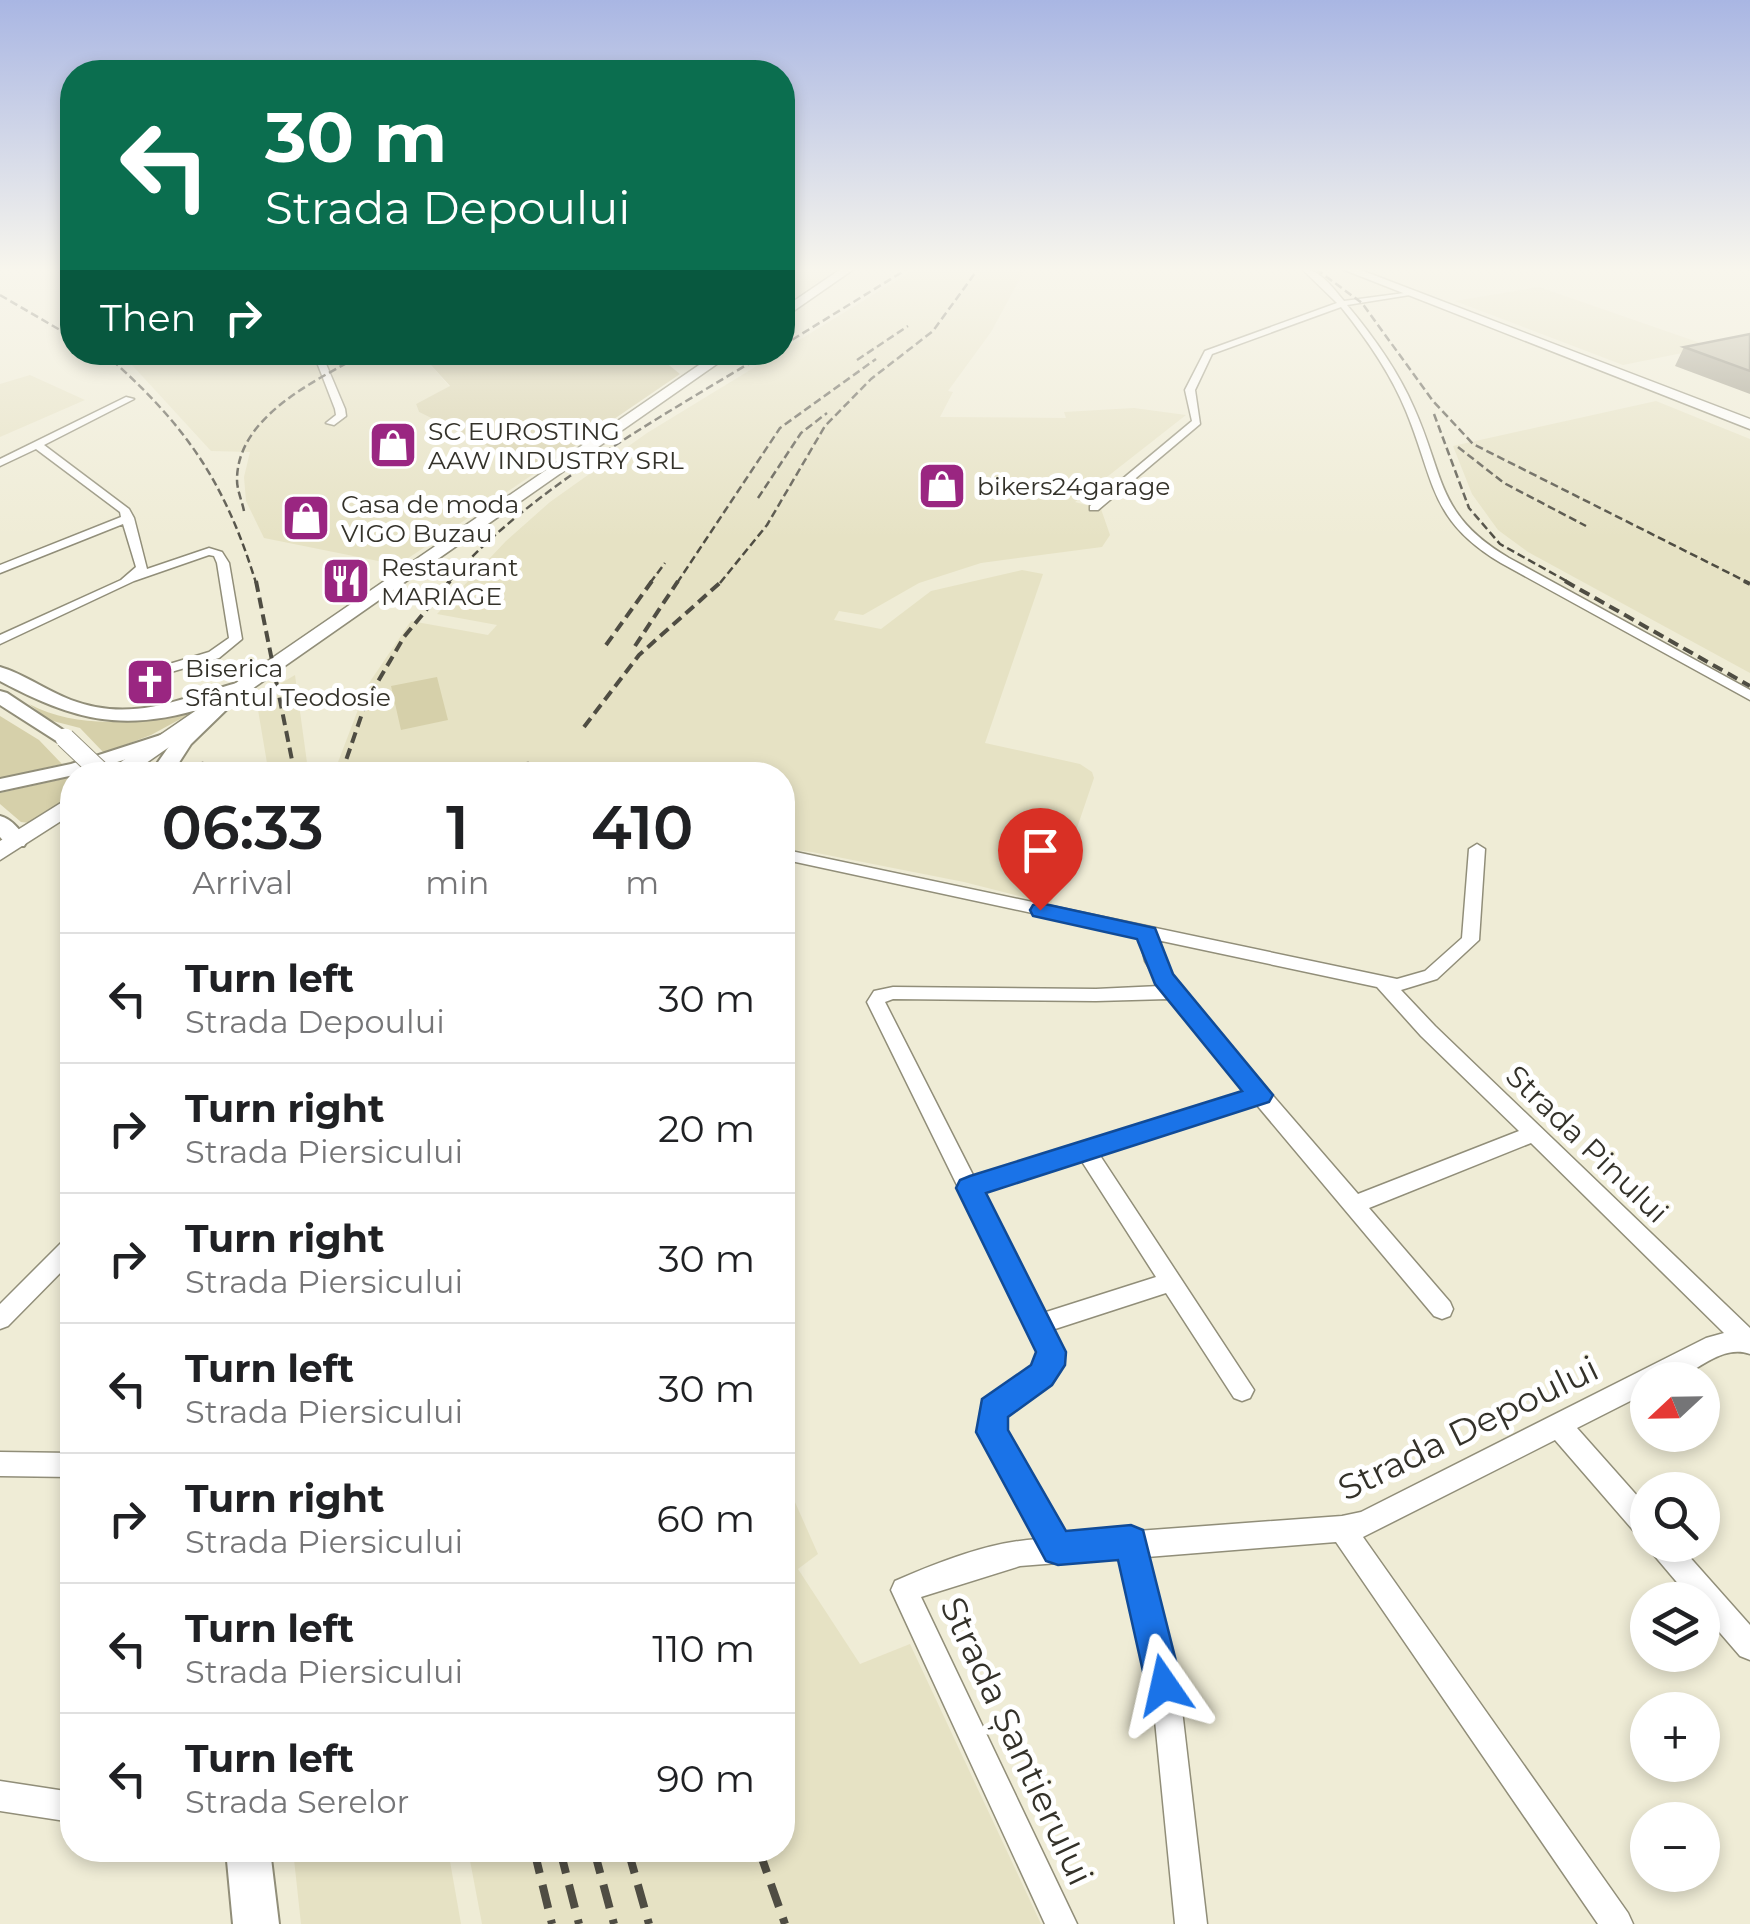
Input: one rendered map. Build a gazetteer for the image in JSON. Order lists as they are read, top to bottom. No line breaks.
{"streets":{"street":["Strada Pinului","Strada Depoului","Strada Șantierului"]},"crossings":[["Strada Pinului","Strada Depoului"],["Strada Depoului","Strada Șantierului"]],"places":{"shop":["SC EUROSTING AAW INDUSTRY SRL","bikers24garage","Casa de moda VIGO Buzau"],"restaurant":["Restaurant MARIAGE"],"church":["Biserica Sfântul Teodosie"]},"north":"left","page":{"turn":["30 m","Strada Depoului"],"then":"Then","eta":["06:33","Arrival","1","min","410","m"],"list":[{"name":"Turn left","note":"Strada Depoului","value":"30 m"},{"name":"Turn right","note":"Strada Piersicului","value":"20 m"},{"name":"Turn right","note":"Strada Piersicului","value":"30 m"},{"name":"Turn left","note":"Strada Piersicului","value":"30 m"},{"name":"Turn right","note":"Strada Piersicului","value":"60 m"},{"name":"Turn left","note":"Strada Piersicului","value":"110 m"},{"name":"Turn left","note":"Strada Serelor","value":"90 m"}],"map_buttons":["+","−"]}}
